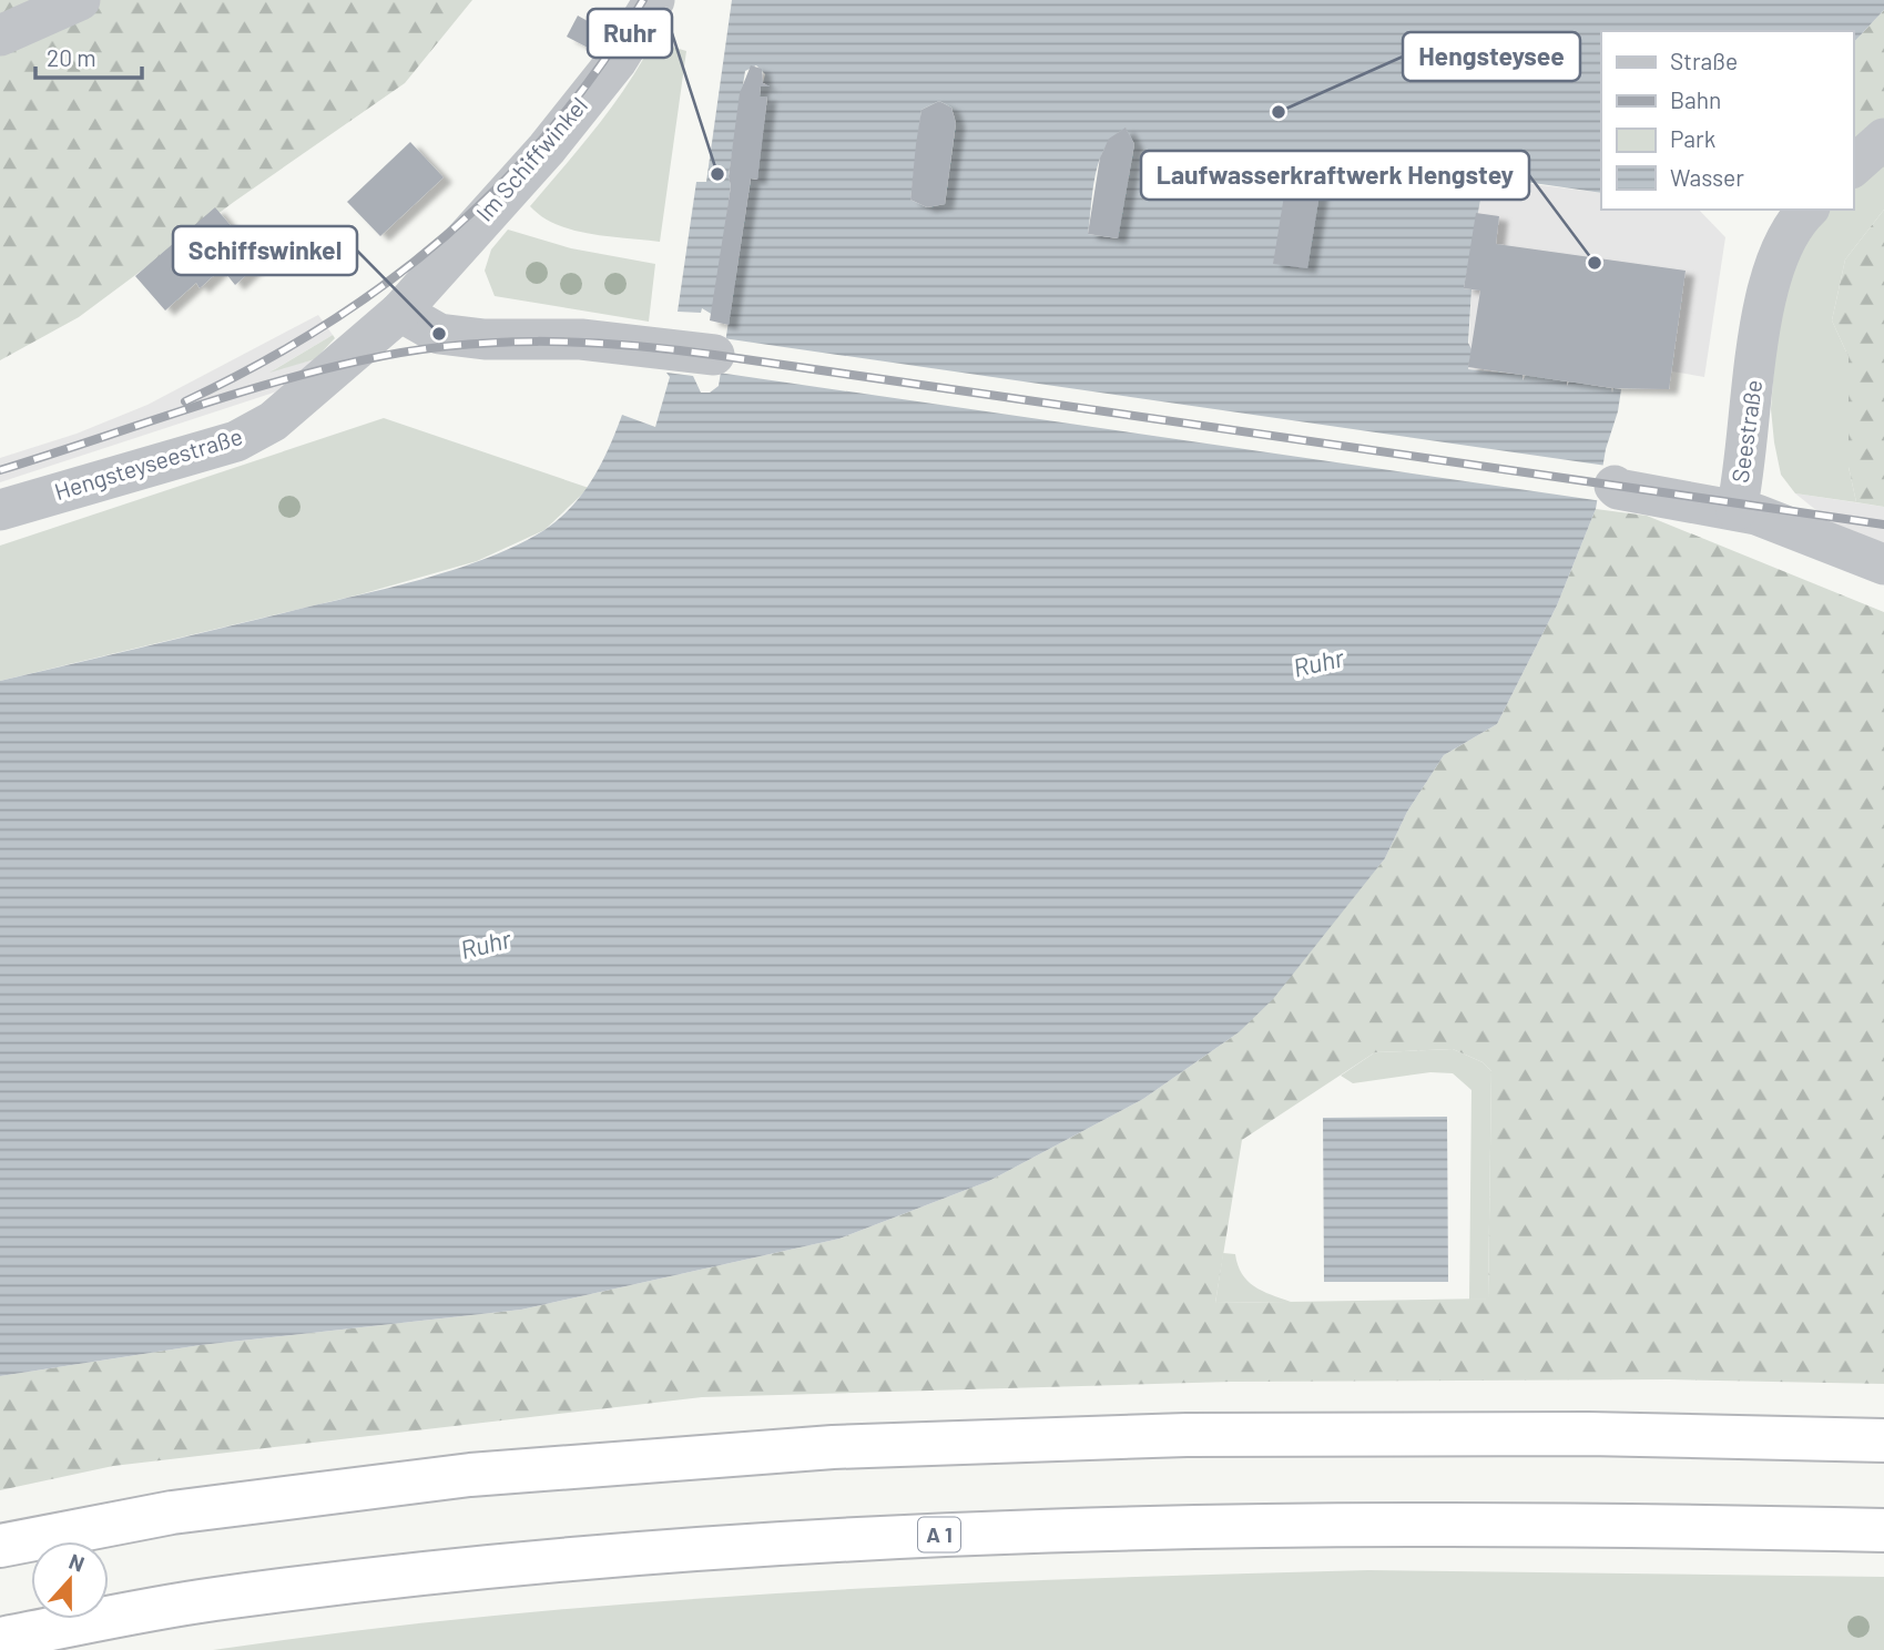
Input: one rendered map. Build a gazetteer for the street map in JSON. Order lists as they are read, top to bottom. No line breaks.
{"streets":{"highway":["A 1"],"street":["Im Schiffwinkel","Seestraße","Hengsteyseestraße"]},"crossings":[["Im Schiffwinkel","Hengsteyseestraße"]],"water":["Ruhr"],"places":["Hengsteysee","Ruhr","Laufwasserkraftwerk Hengstey","Schiffswinkel"],"legend":["Straße","Bahn","Park","Wasser"],"scale_bar":"20 m","north":"top"}
